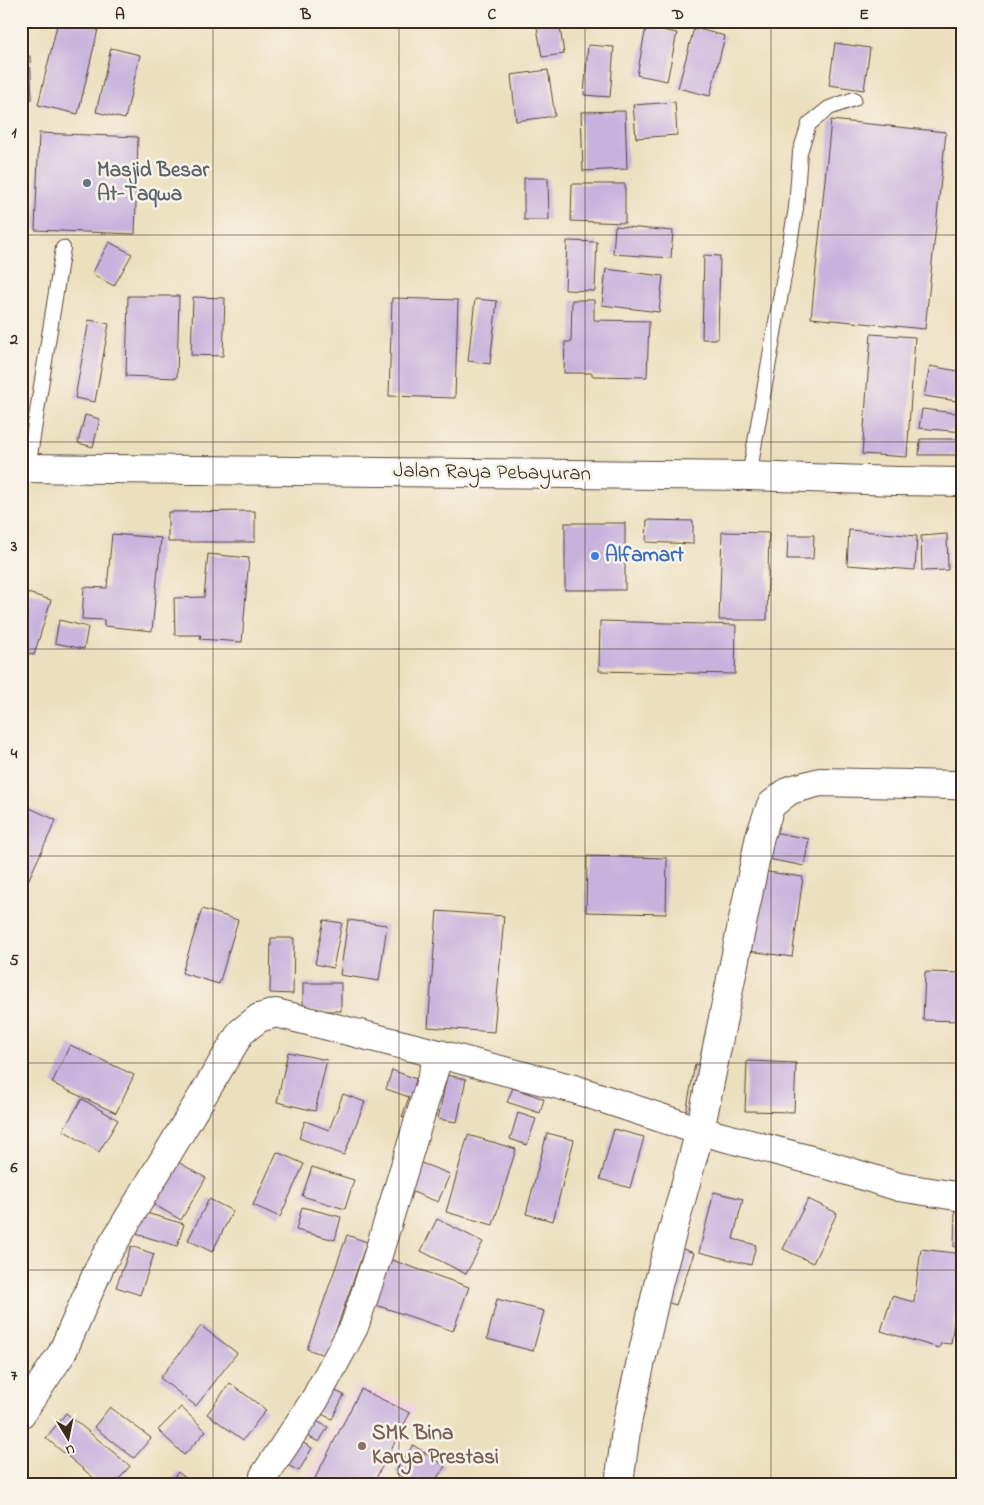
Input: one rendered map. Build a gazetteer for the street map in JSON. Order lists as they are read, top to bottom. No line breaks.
{"streets":{"street":["Jalan Raya Pebayuran"]},"places":["Masjid Besar At-Taqwa","Alfamart","SMK Bina Karya Prestasi"],"north":"bottom","grid":{"columns":["A","B","C","D","E"],"rows":["1","2","3","4","5","6","7"]}}
